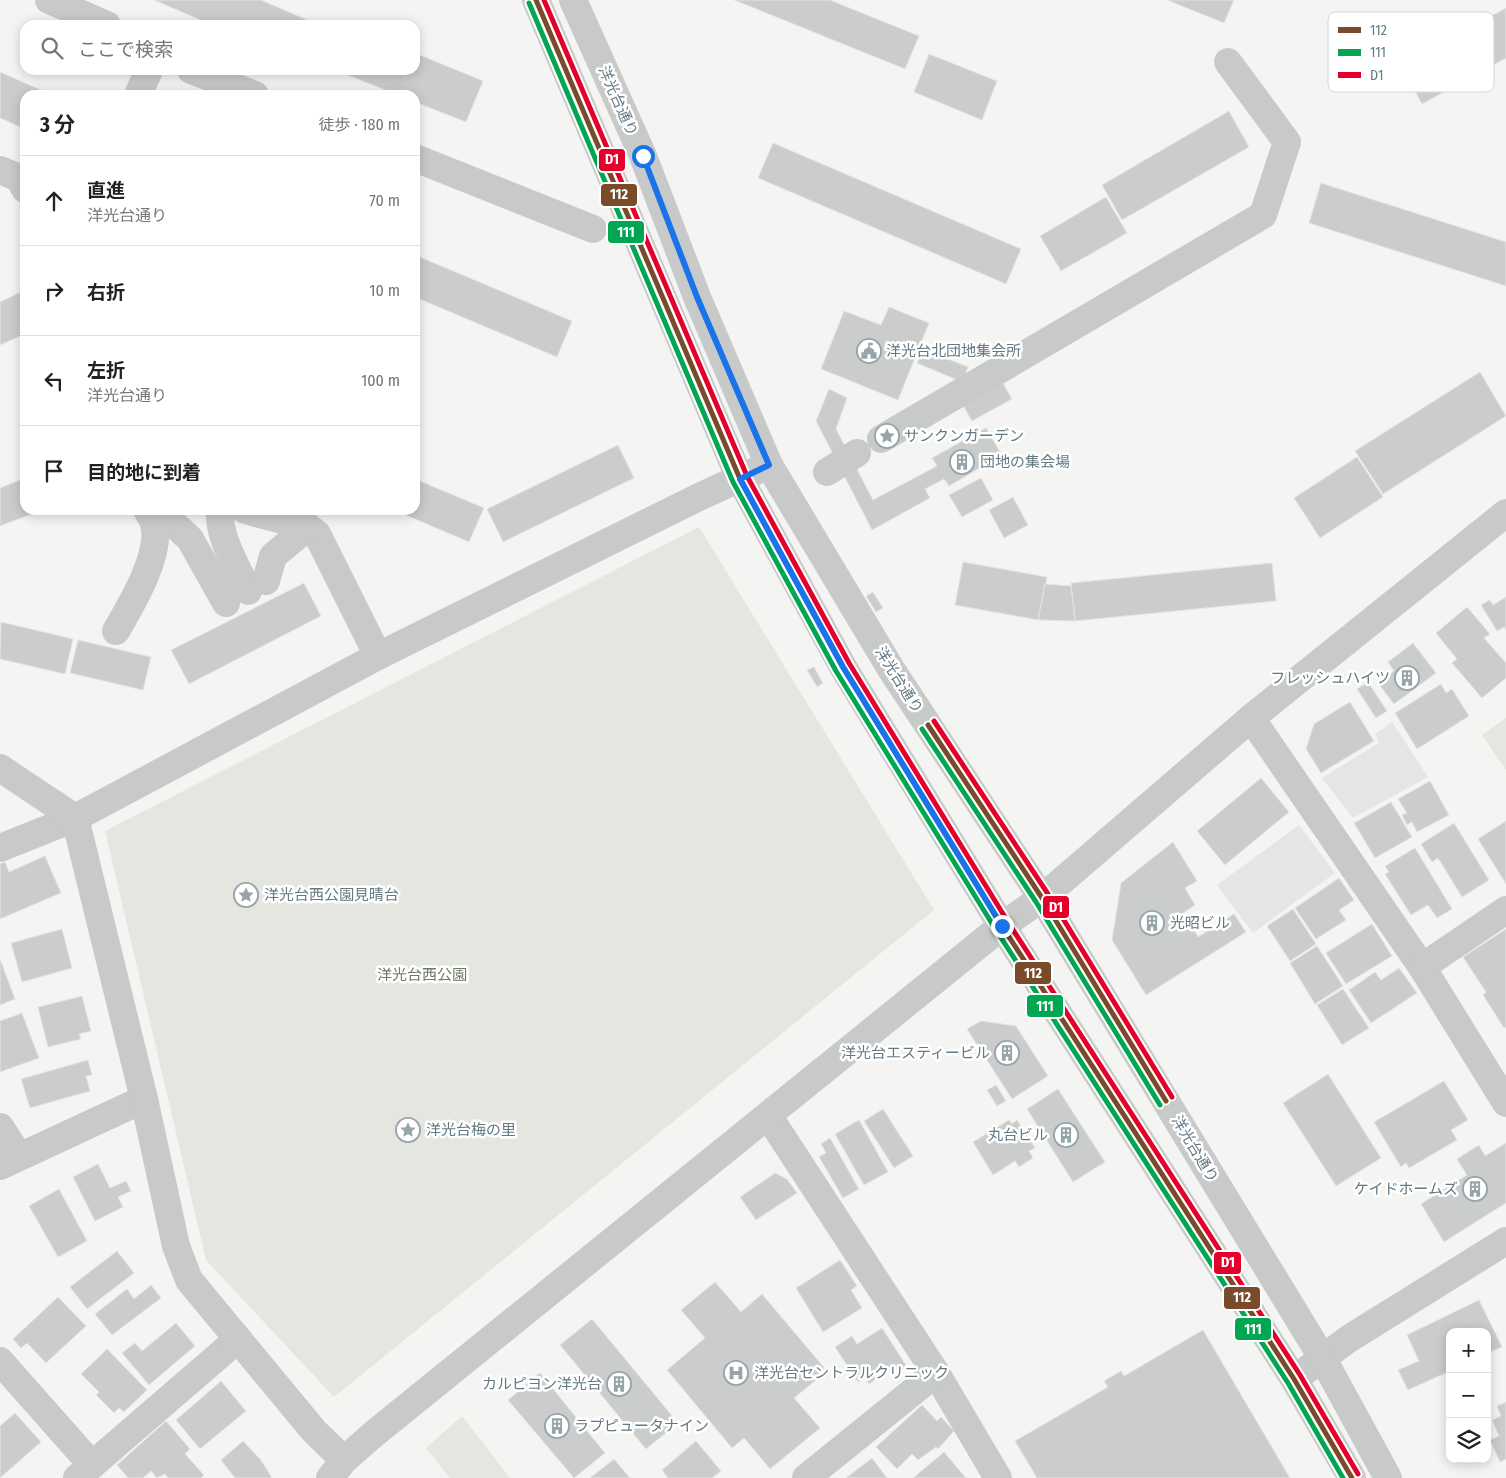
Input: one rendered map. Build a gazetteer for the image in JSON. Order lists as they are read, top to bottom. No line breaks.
{"streets":{"street":["洋光台通り"]},"parks":["洋光台西公園"],"places":{"public building":["洋光台北団地集会所"],"place":["サンクンガーデン","洋光台西公園見晴台","洋光台梅の里"],"building":["団地の集会場","フレッシュハイツ","光昭ビル","洋光台エスティービル","丸台ビル","ケイドホームズ","カルピヨン洋光台","ラプピュータナイン"],"hospital":["洋光台セントラルクリニック"]},"lines":["transit line 112","transit line D1","transit line 111"],"legend":["112","111","D1"],"page":{"search":"ここで検索","heading":["3 分","徒歩 · 180 m"],"list":[["直進","洋光台通り","70 m"],["右折","10 m"],["左折","洋光台通り","100 m"],"目的地に到着"],"map_buttons":["+","−"]}}
